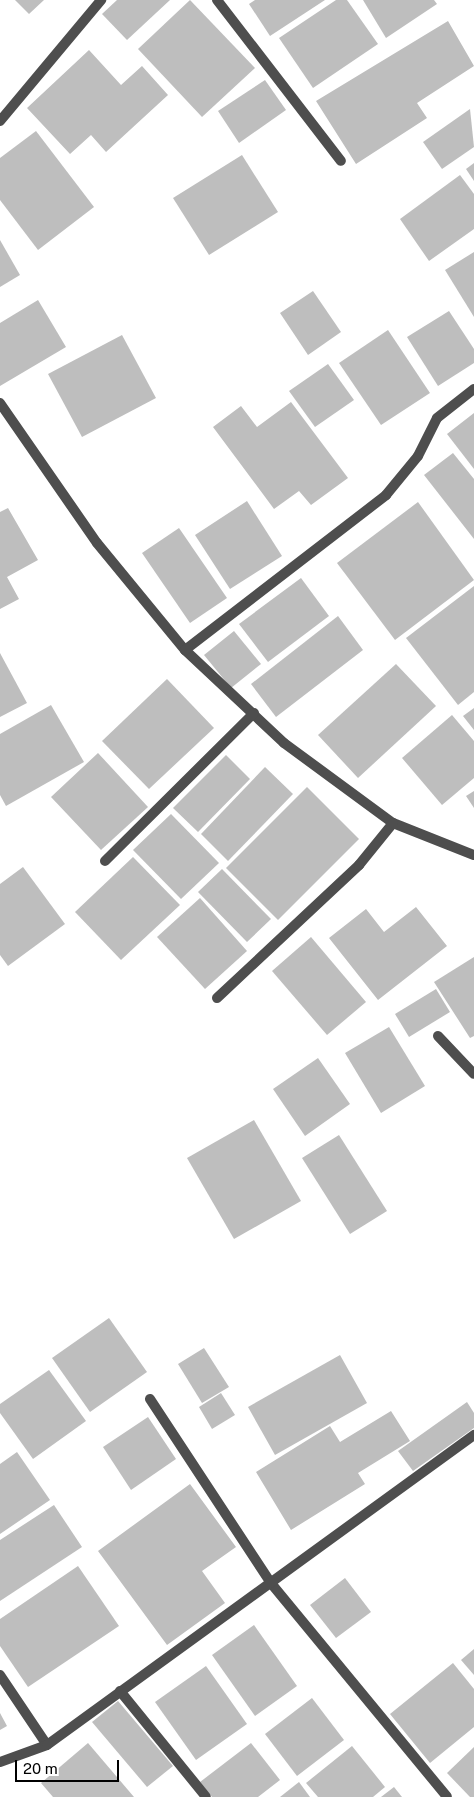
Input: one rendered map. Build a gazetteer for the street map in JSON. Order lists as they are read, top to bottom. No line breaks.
{"scale_bar":"20 m"}
